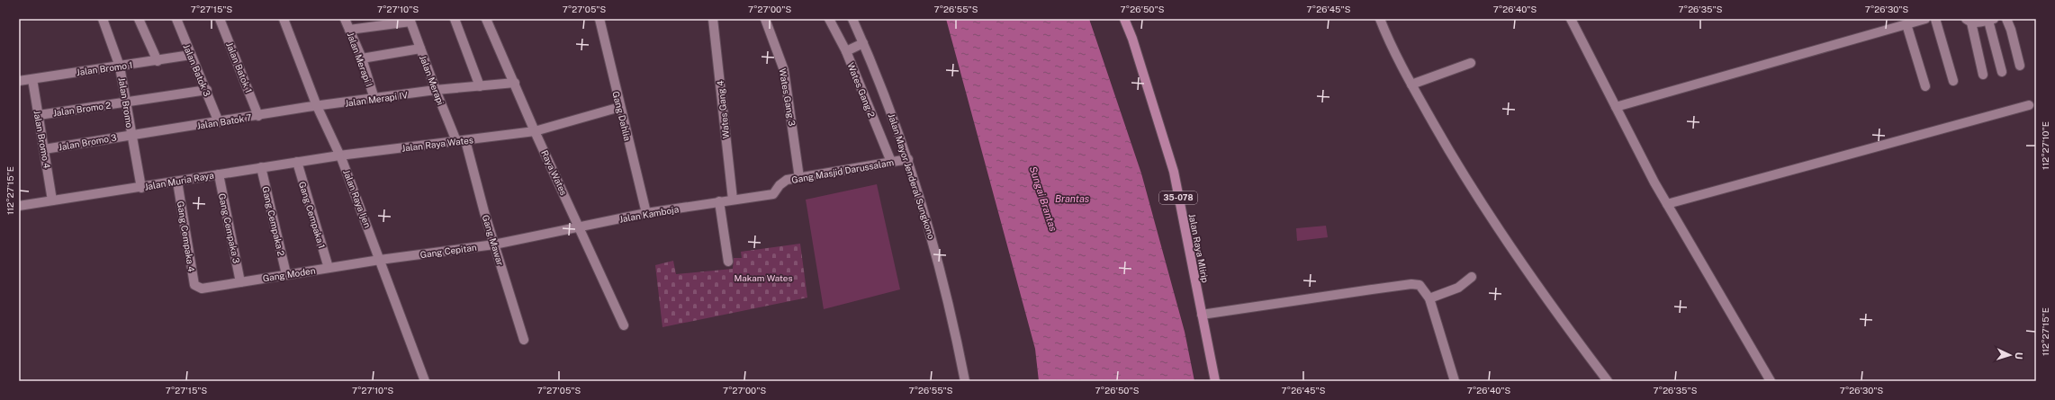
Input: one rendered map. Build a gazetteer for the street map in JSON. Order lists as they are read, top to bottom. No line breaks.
{"streets":{"main road":["35-078","Jalan Raya Mlirip"],"street":["Jalan Merapi I","Jalan Batok 1","Jalan Bromo 1","Jalan Batok 3","Jalan Merapi","Wates Gang 2","Wates Gang 3","Jalan Merapi IV","Jalan Bromo","Jalan Bromo 2","Wates Gang 4","Gang Dahlia","Jalan Batok 7","Jalan Bromo 4","Jalan Bromo 3","Jalan Raya Wates","Gang Masjid Darussalam","Raya Wates","Jalan Mayor Jenderal Sungkono","Jalan Muria Raya","Jalan Raya Ijen","Jalan Kamboja","Gang Cempaka 1","Gang Cempaka 2","Gang Cempaka 3","Gang Cempaka 4","Gang Mawar","Gang Cepitan","Gang Moden"]},"crossings":[["Jalan Merapi I","Jalan Merapi IV"],["Jalan Batok 1","Jalan Batok 7"],["Jalan Bromo 1","Jalan Batok 3"],["Jalan Bromo 1","Jalan Bromo"],["Jalan Bromo 1","Jalan Bromo 4"],["Jalan Batok 3","Jalan Bromo 2"],["Jalan Batok 3","Jalan Batok 7"],["Jalan Merapi","Jalan Merapi IV"],["Jalan Merapi","Jalan Raya Wates"],["Jalan Merapi","Gang Mawar"],["Wates Gang 2","Gang Masjid Darussalam"],["Wates Gang 3","Gang Masjid Darussalam"],["Jalan Merapi IV","Jalan Batok 7"],["Jalan Merapi IV","Raya Wates"],["Jalan Merapi IV","Jalan Raya Ijen"],["Jalan Bromo","Jalan Bromo 2"],["Jalan Bromo","Jalan Batok 7"],["Jalan Bromo","Jalan Bromo 3"],["Jalan Bromo","Jalan Muria Raya"],["Jalan Bromo 2","Jalan Bromo 4"],["Wates Gang 4","Gang Masjid Darussalam"],["Gang Dahlia","Jalan Raya Wates"],["Gang Dahlia","Jalan Kamboja"],["Jalan Batok 7","Jalan Bromo 3"],["Jalan Batok 7","Jalan Raya Ijen"],["Jalan Bromo 4","Jalan Bromo 3"],["Jalan Bromo 4","Jalan Muria Raya"],["Jalan Raya Wates","Raya Wates"],["Jalan Raya Wates","Jalan Muria Raya"],["Jalan Raya Wates","Jalan Raya Ijen"],["Jalan Raya Wates","Gang Mawar"],["Gang Masjid Darussalam","Jalan Mayor Jenderal Sungkono"],["Gang Masjid Darussalam","Jalan Kamboja"],["Raya Wates","Jalan Kamboja"],["Raya Wates","Gang Cepitan"],["Jalan Muria Raya","Jalan Raya Ijen"],["Jalan Muria Raya","Gang Cempaka 1"],["Jalan Muria Raya","Gang Cempaka 2"],["Jalan Muria Raya","Gang Cempaka 3"],["Jalan Muria Raya","Gang Cempaka 4"],["Jalan Raya Ijen","Gang Cepitan"],["Jalan Raya Ijen","Gang Moden"],["Jalan Kamboja","Gang Cepitan"],["Gang Cempaka 1","Gang Moden"],["Gang Cempaka 2","Gang Moden"],["Gang Cempaka 3","Gang Moden"],["Gang Cempaka 4","Gang Moden"],["Gang Mawar","Gang Cepitan"],["Gang Cepitan","Gang Moden"]],"water":["Sungai Brantas","Brantas"],"parks":["Makam Wates"],"north":"right","coordinates":["7°27'15\"S","7°27'10\"S","7°27'05\"S","7°27'00\"S","7°26'55\"S","7°26'50\"S","7°26'45\"S","7°26'40\"S","7°26'35\"S","7°26'30\"S","112°27'10\"E","112°27'15\"E"]}
